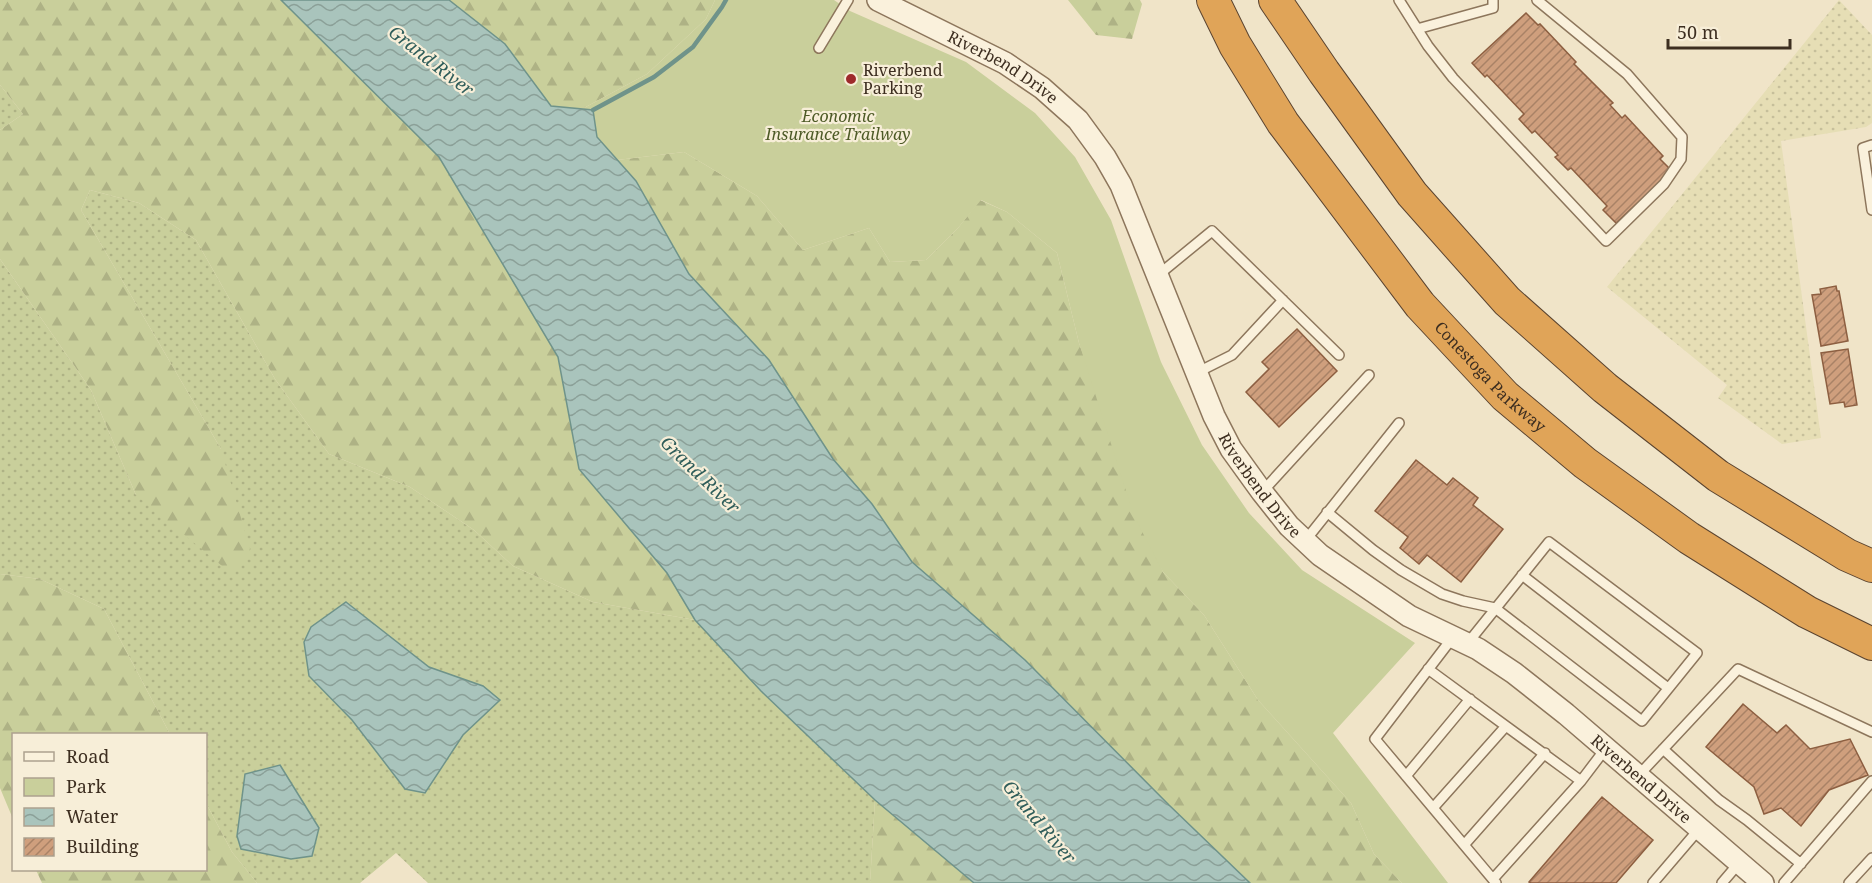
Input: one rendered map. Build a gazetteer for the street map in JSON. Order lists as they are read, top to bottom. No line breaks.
{"streets":{"highway":["Conestoga Parkway"],"street":["Riverbend Drive"]},"water":["Grand River"],"parks":["Economic Insurance Trailway"],"places":["Riverbend Parking"],"legend":["Road","Park","Water","Building"],"scale_bar":"50 m"}
